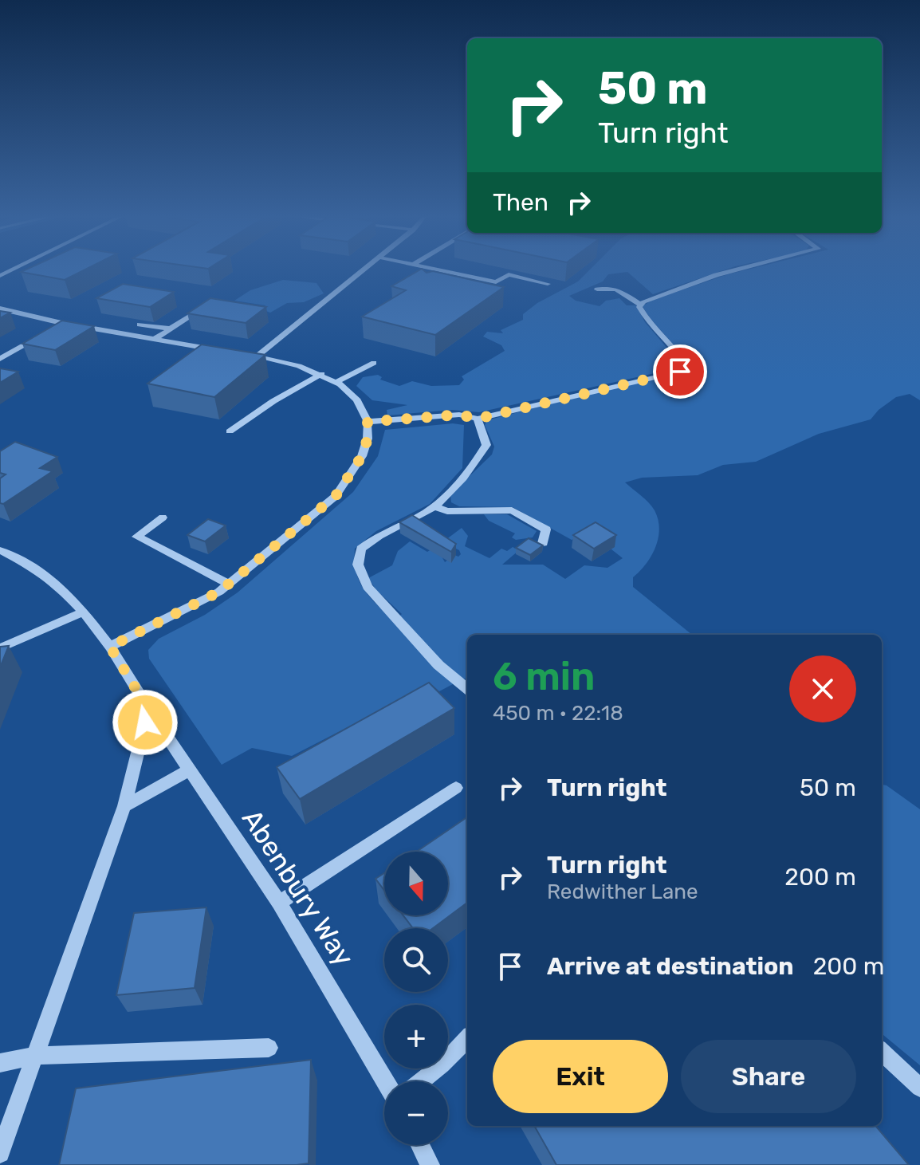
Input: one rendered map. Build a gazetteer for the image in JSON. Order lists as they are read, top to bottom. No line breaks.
{"streets":{"street":["Abenbury Way"]},"north":"bottom","page":{"turn":["50 m","Turn right"],"then":"Then","heading":["6 min","450 m · 22:18"],"list":[{"name":"Turn right","value":"50 m"},{"name":"Turn right","note":"Redwither Lane","value":"200 m"},{"name":"Arrive at destination","value":"200 m"}],"map_buttons":["+","−"],"buttons":["Exit","Share"]}}
